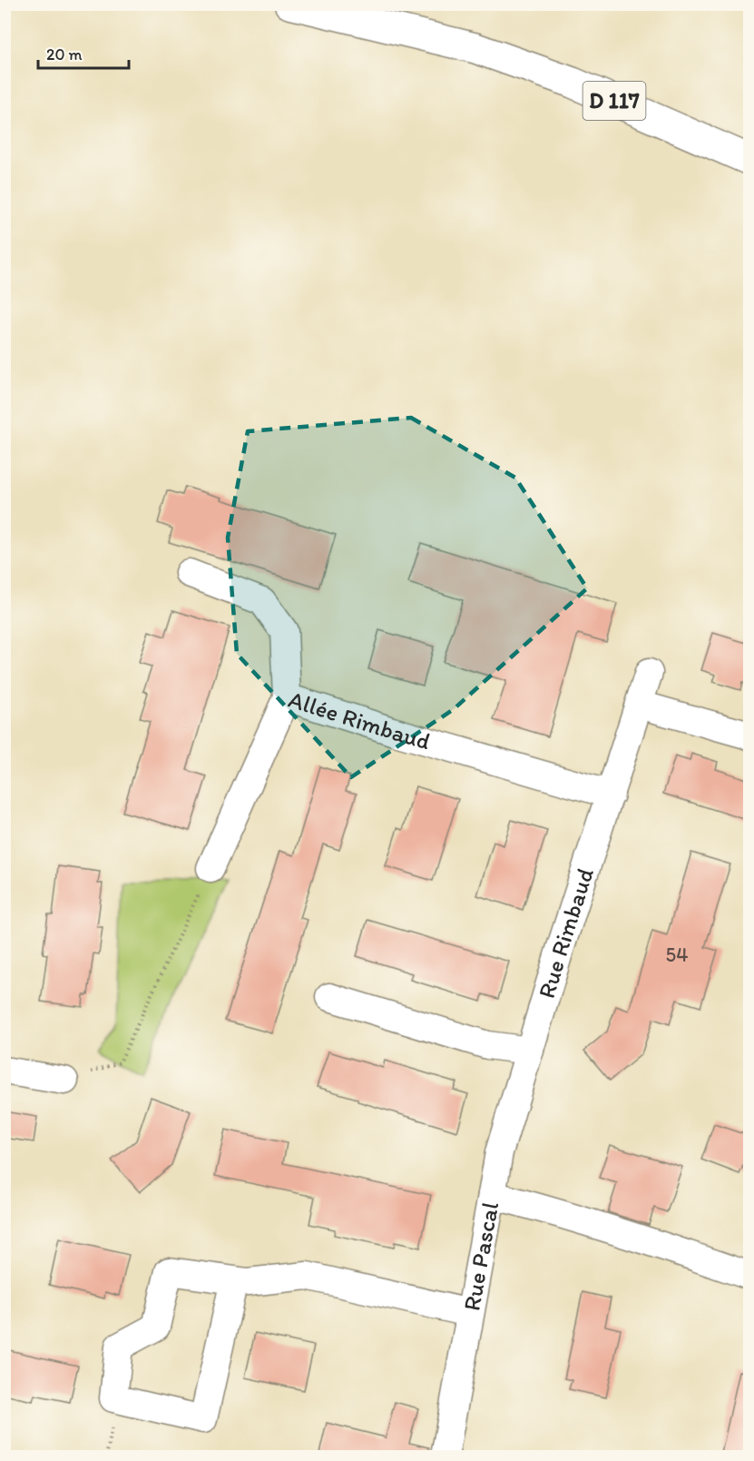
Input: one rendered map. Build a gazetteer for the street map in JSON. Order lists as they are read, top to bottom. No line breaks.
{"streets":{"main road":["D 117"],"street":["Allée Rimbaud","Rue Rimbaud","Rue Pascal"]},"crossings":[["Allée Rimbaud","Rue Rimbaud"],["Rue Rimbaud","Rue Pascal"]],"house_numbers":["54"],"scale_bar":"20 m"}
